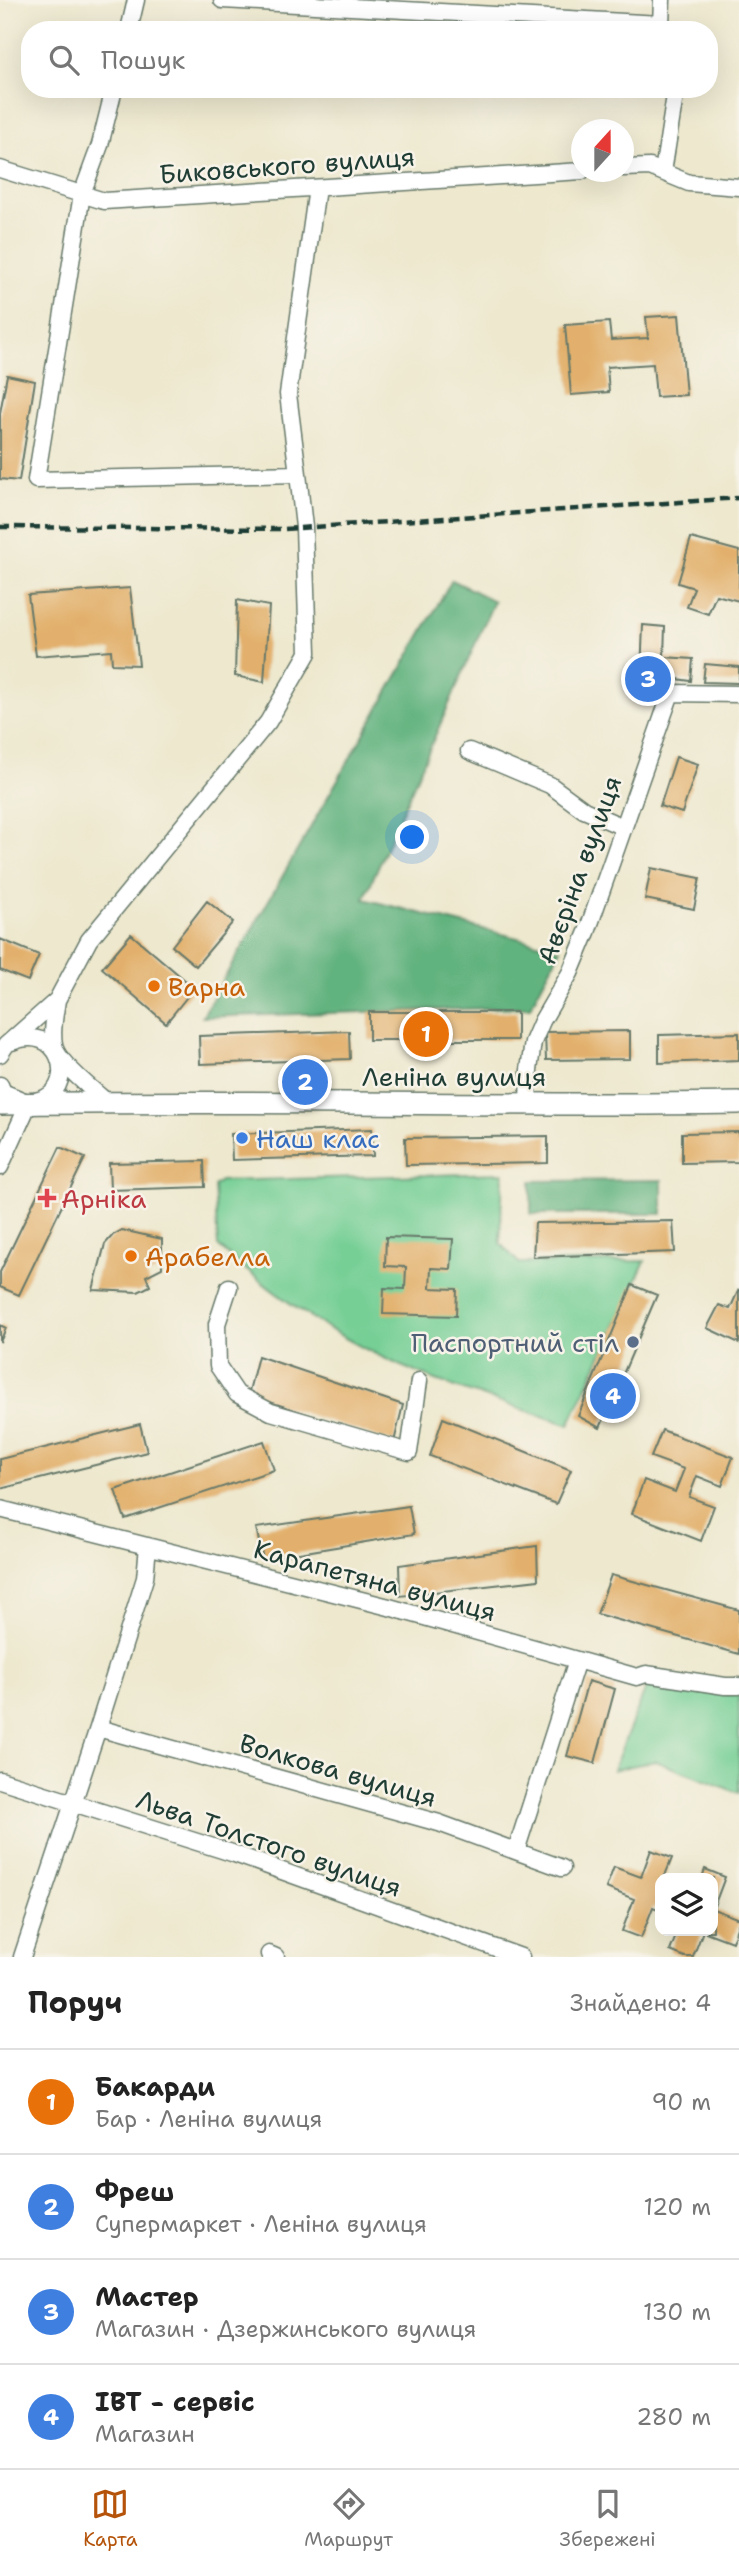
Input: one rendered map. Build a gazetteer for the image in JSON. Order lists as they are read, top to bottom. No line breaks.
{"streets":{"main road":["Леніна вулиця"],"street":["Биковського вулиця","Авєріна вулиця","Карапетяна вулиця","Волкова вулиця","Льва Толстого вулиця"]},"crossings":[["Авєріна вулиця","Леніна вулиця"]],"places":{"other":["Варна","Наш клас","Арабелла","Паспортний стіл"],"health":["Арніка"]},"north":"top","page":{"search":"Пошук","pins":["3","1","2","4"],"heading":["Поруч","Знайдено: 4"],"list":[{"mark":"1","name":"Бакарди","note":"Бар · Леніна вулиця","value":"90 m"},{"mark":"2","name":"Фреш","note":"Супермаркет · Леніна вулиця","value":"120 m"},{"mark":"3","name":"Мастер","note":"Магазин · Дзержинського вулиця","value":"130 m"},{"mark":"4","name":"ІВТ - сервіс","note":"Магазин","value":"280 m"}],"nav":["Карта","Маршрут","Збережені"]}}
